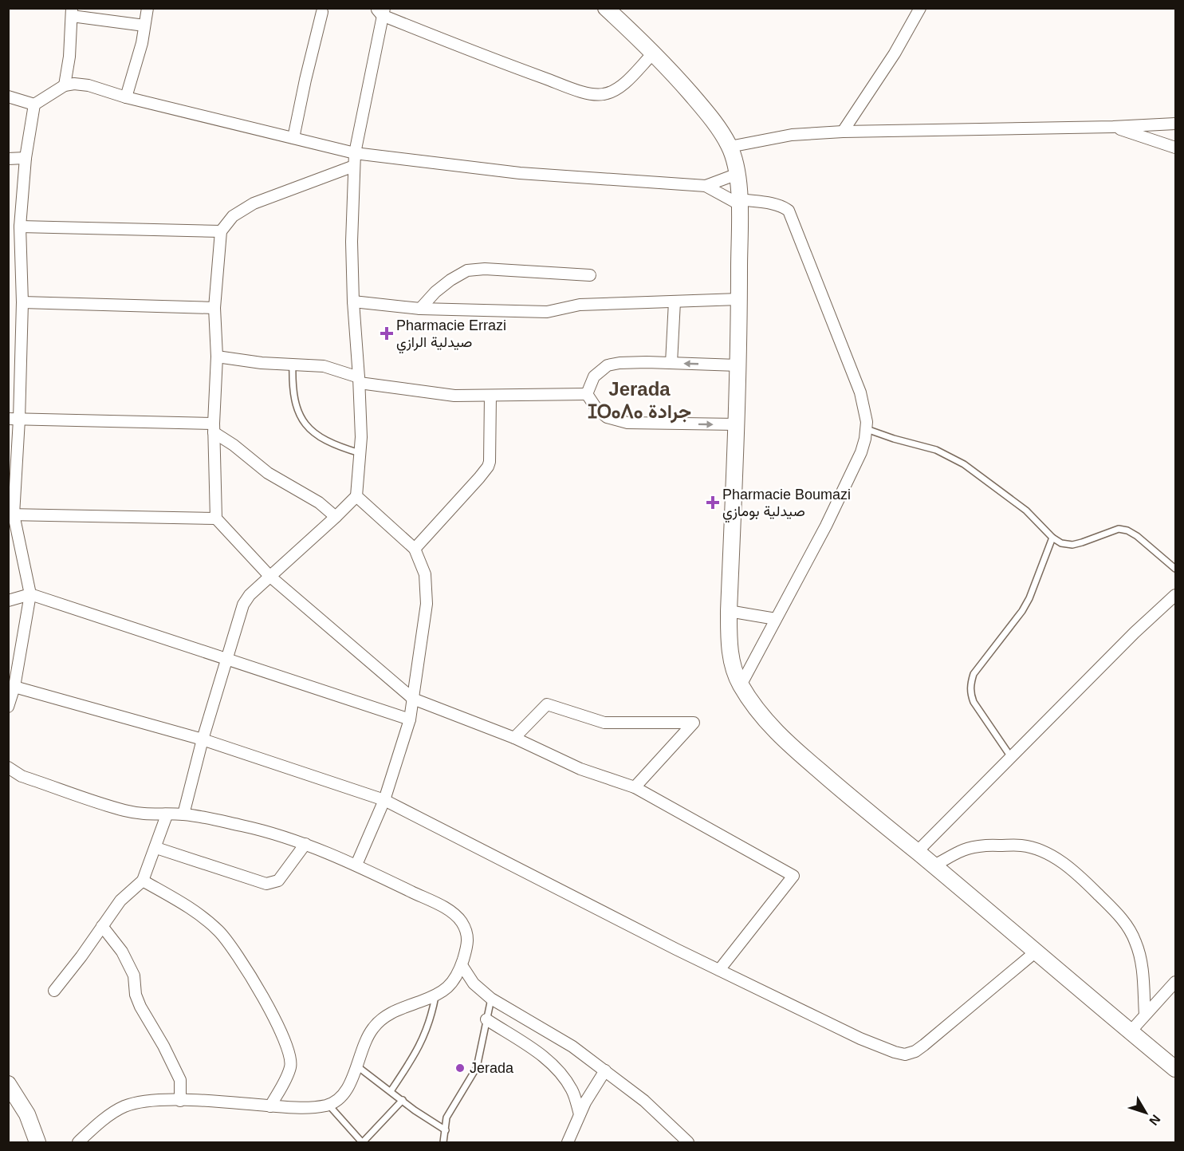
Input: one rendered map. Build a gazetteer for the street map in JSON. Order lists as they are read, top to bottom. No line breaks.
{"districts":["Jerada ⵊⵔⴰⴷⴰ جرادة"],"places":{"health":["Pharmacie Errazi صيدلية الرازي","Pharmacie Boumazi صيدلية بومازي"],"other":["Jerada"]},"north":"bottom right"}
